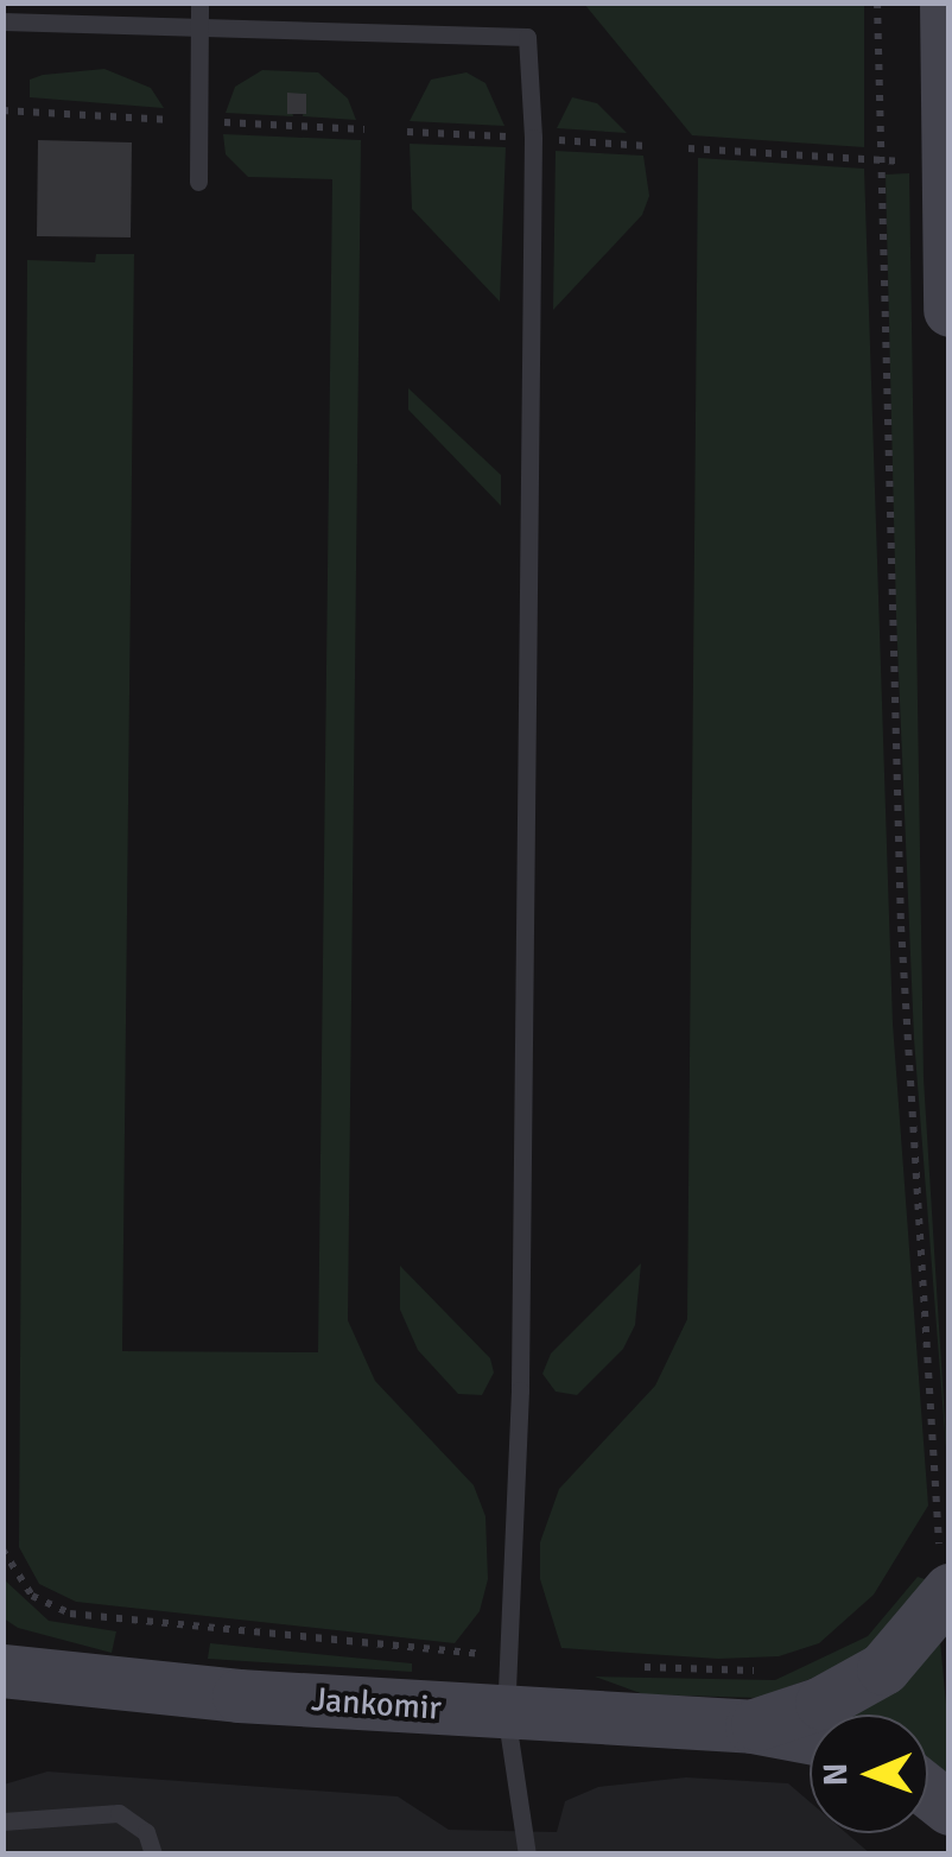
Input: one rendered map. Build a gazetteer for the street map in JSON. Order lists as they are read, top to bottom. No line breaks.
{"streets":{"street":["Jankomir"]},"north":"left"}
